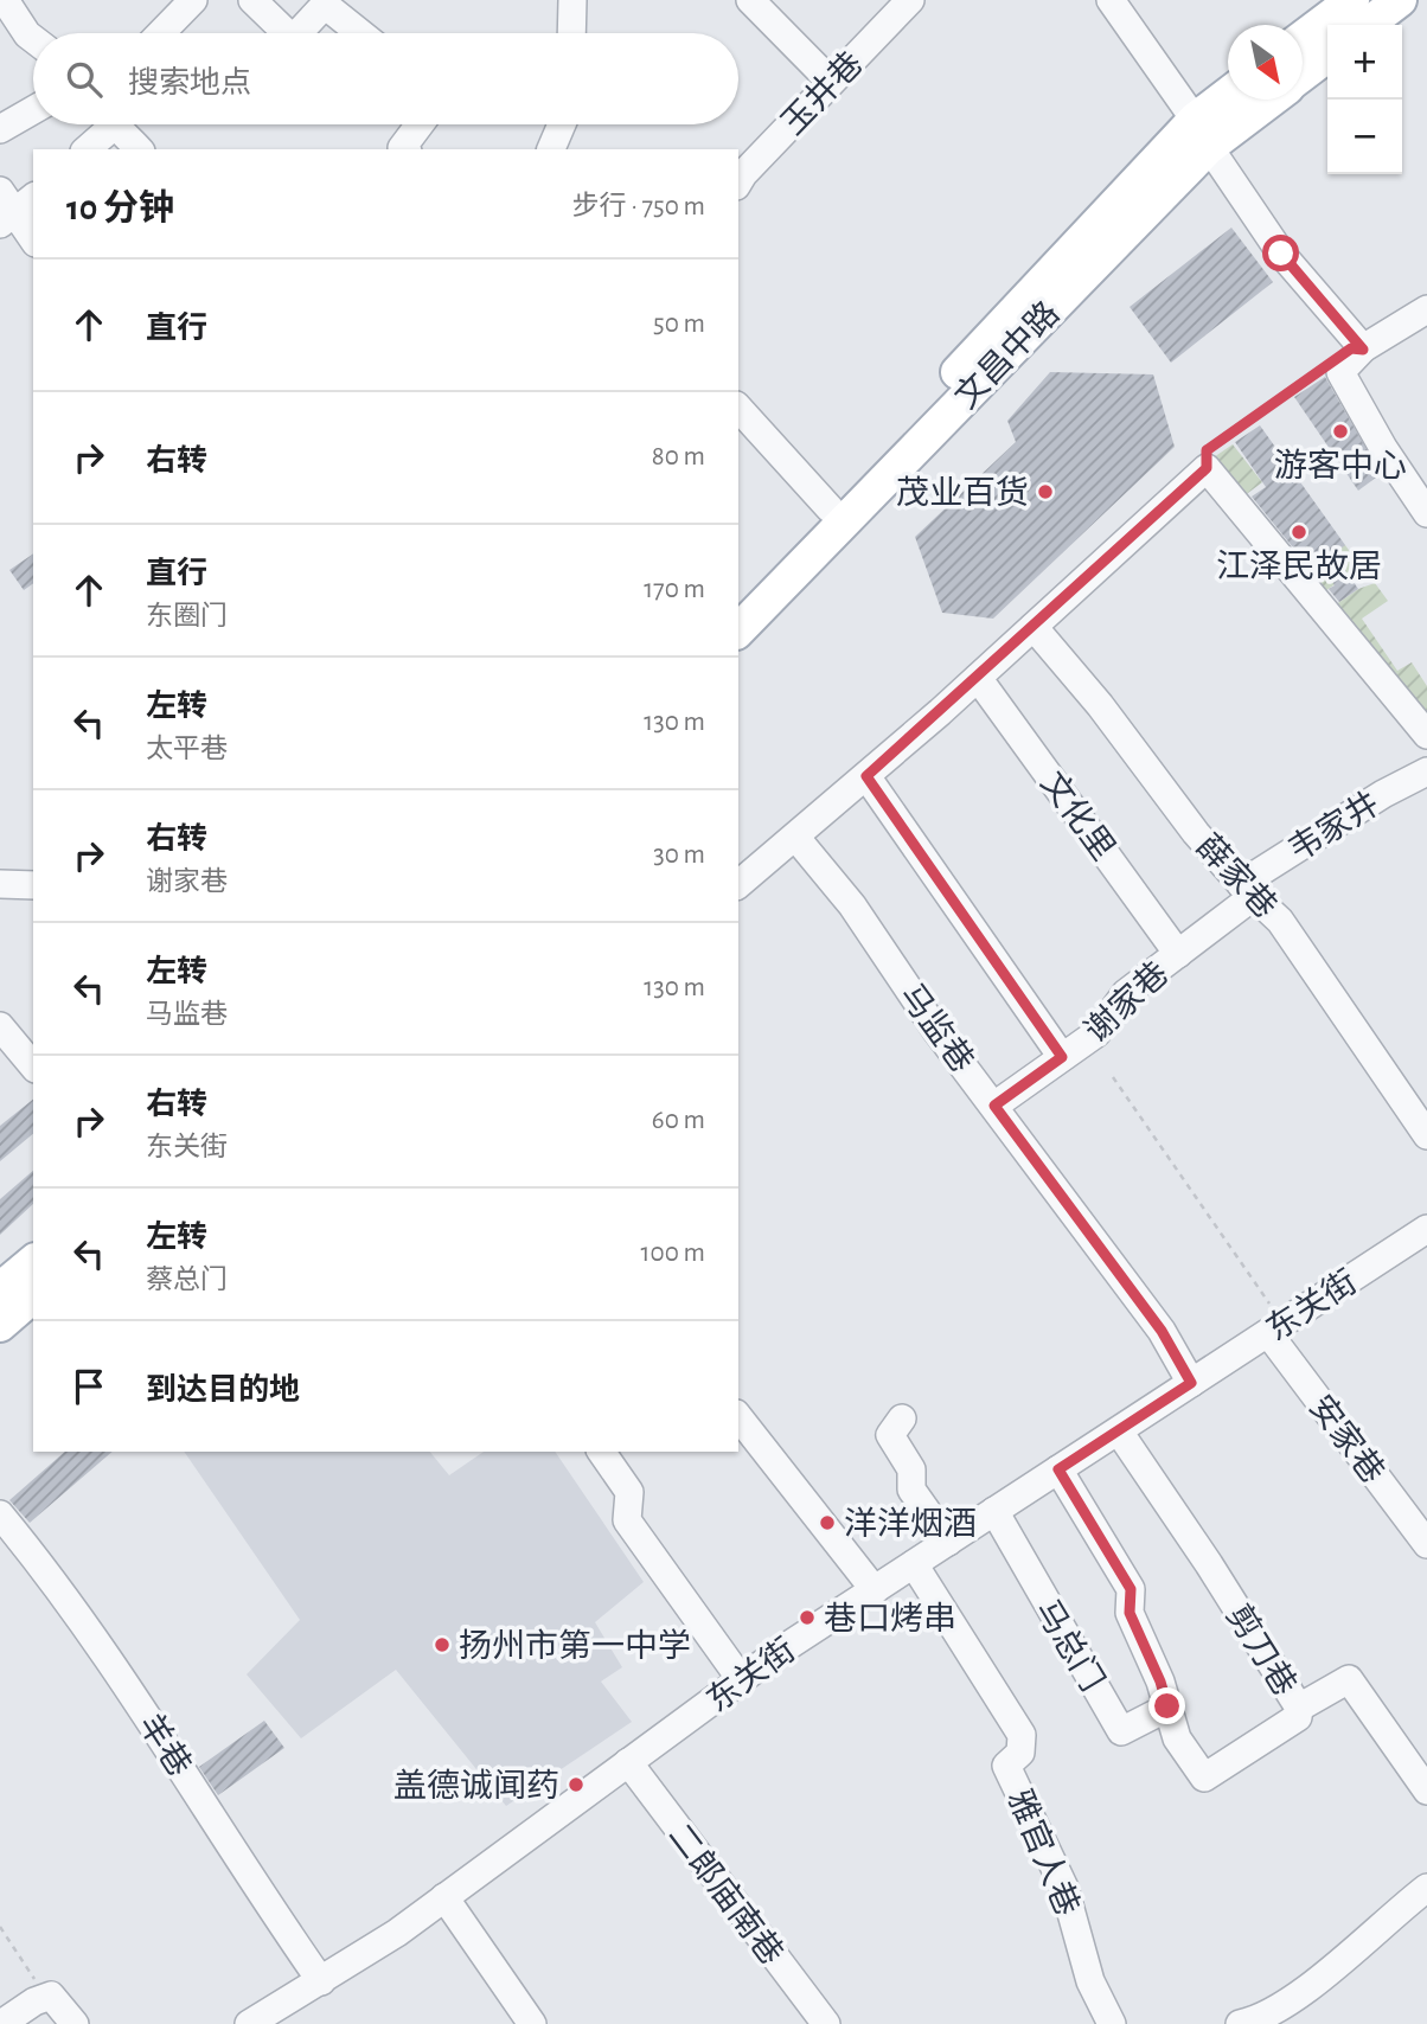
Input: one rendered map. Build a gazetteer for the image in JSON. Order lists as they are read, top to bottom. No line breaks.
{"streets":{"main road":["文昌中路"],"street":["玉井巷","文化里","韦家井","薛家巷","谢家巷","马监巷","东关街","安家巷","马总门","剪刀巷","羊巷","雅官人巷","二郎庙南巷"]},"crossings":[["文化里","谢家巷"],["韦家井","薛家巷"],["韦家井","谢家巷"],["薛家巷","谢家巷"],["谢家巷","马监巷"],["马监巷","东关街"],["东关街","安家巷"],["东关街","马总门"],["东关街","剪刀巷"],["东关街","羊巷"],["东关街","雅官人巷"],["东关街","二郎庙南巷"]],"places":["游客中心","茂业百货","江泽民故居","洋洋烟酒","巷口烤串","扬州市第一中学","盖德诚闻药"],"north":"bottom right","page":{"map_buttons":["+","−"],"search":"搜索地点","heading":["10 分钟","步行 · 750 m"],"list":[["直行","50 m"],["右转","80 m"],["直行","东圈门","170 m"],["左转","太平巷","130 m"],["右转","谢家巷","30 m"],["左转","马监巷","130 m"],["右转","东关街","60 m"],["左转","蔡总门","100 m"],"到达目的地"]}}
